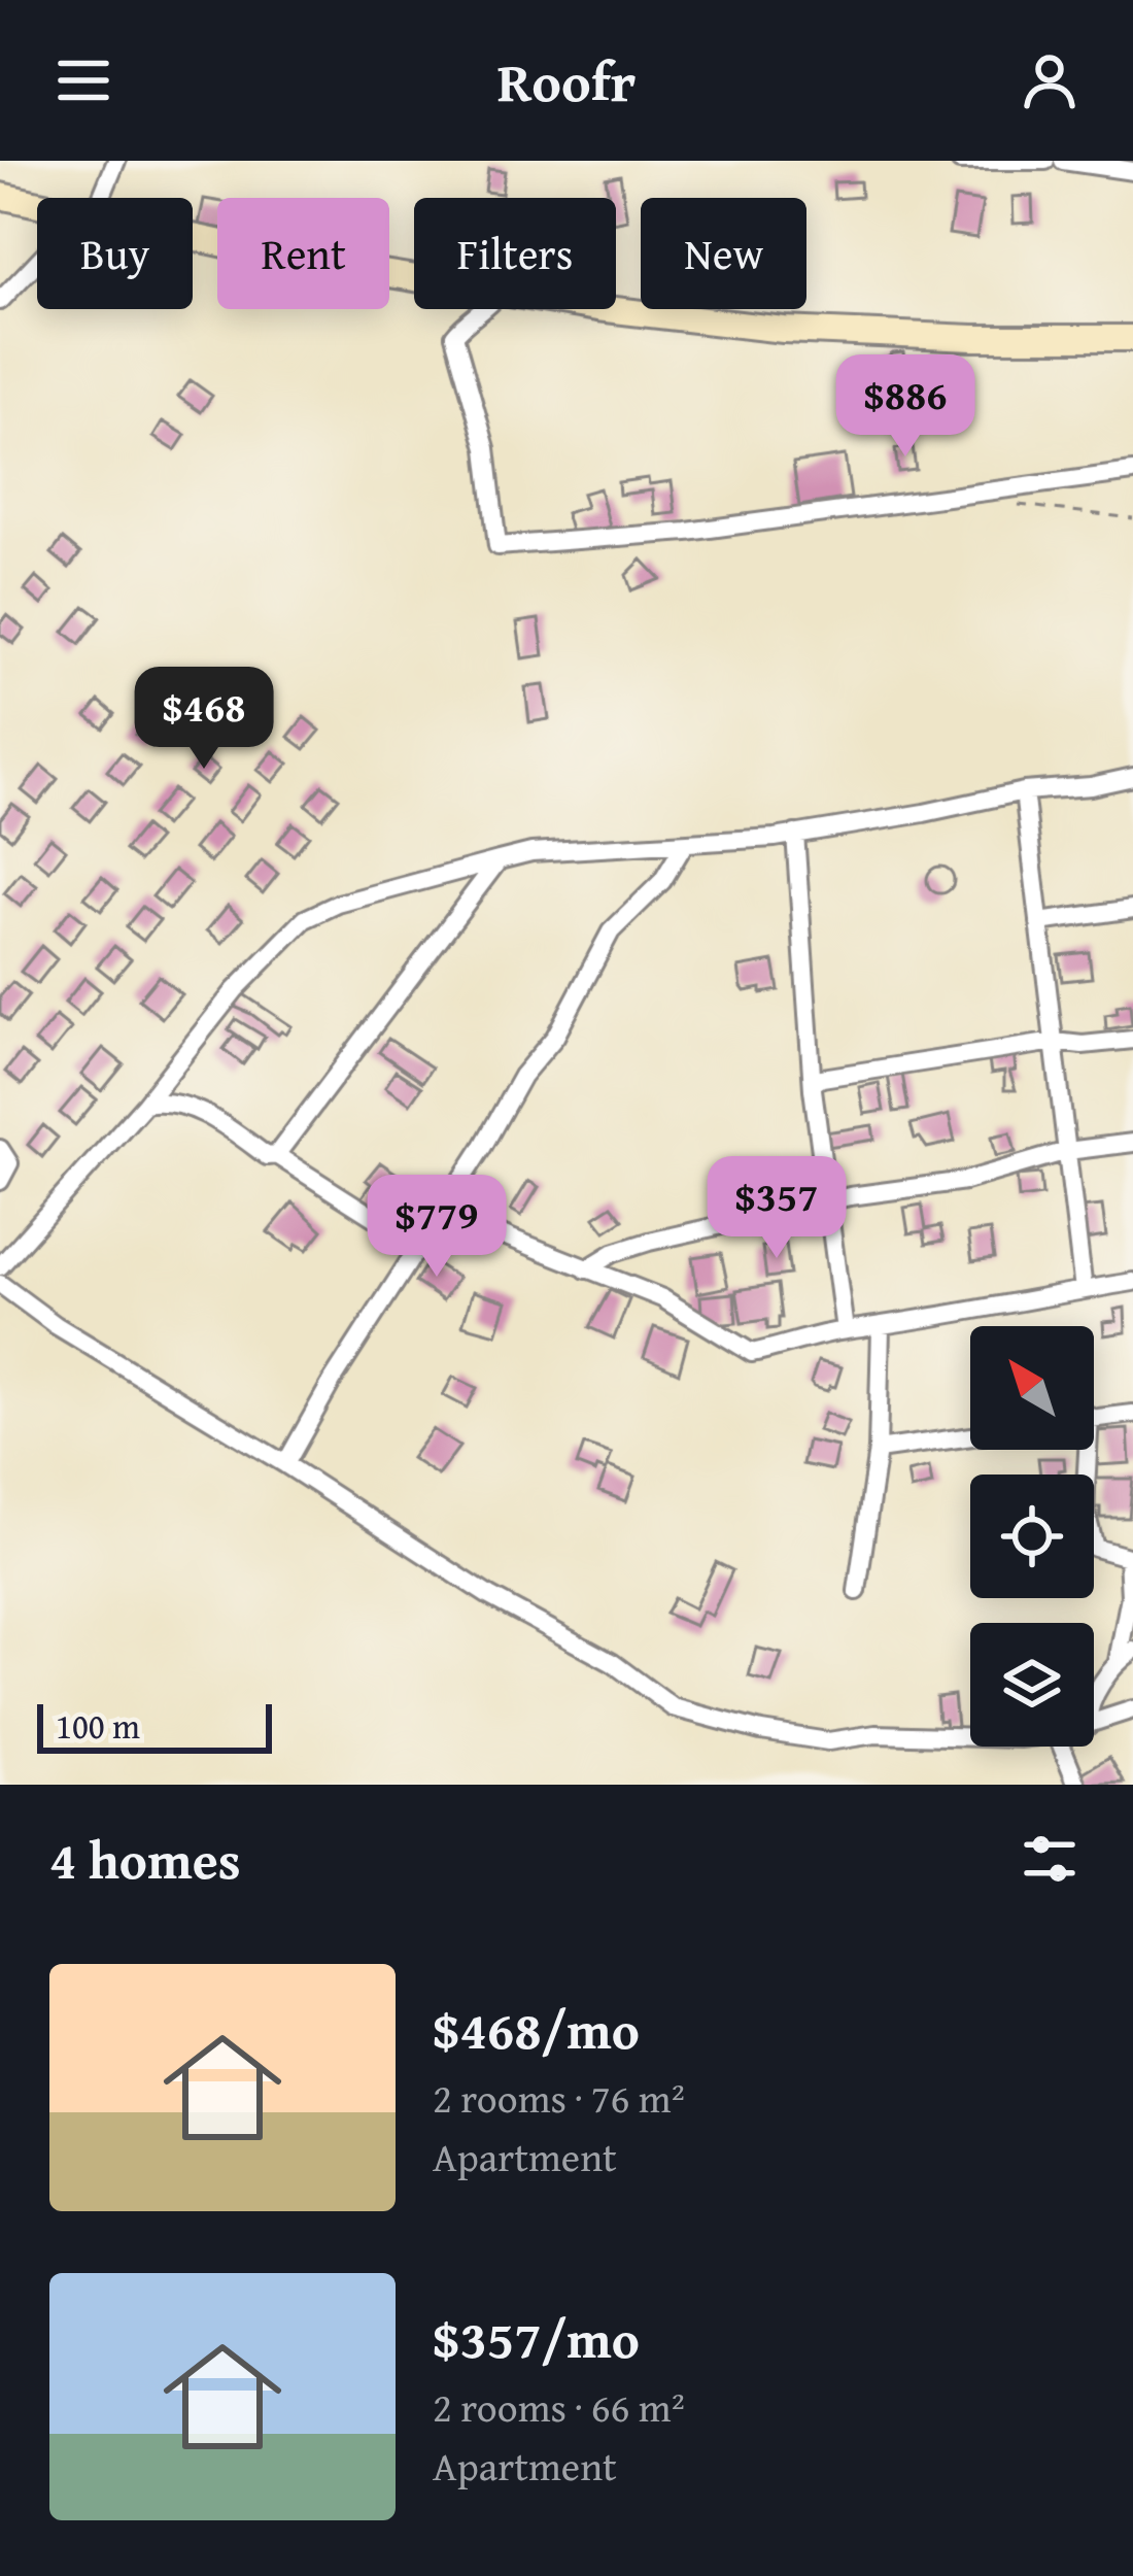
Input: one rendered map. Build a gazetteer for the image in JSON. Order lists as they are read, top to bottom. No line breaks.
{"scale_bar":"100 m","north":"top left","page":{"header":"Roofr","chip":["Buy","Rent","Filters","New"],"price":["$886","$468","$357","$779"],"scale":"100 m","heading":"4 homes","list":[{"name":"$468/mo","note":"2 rooms · 76 m² · Apartment"},{"name":"$357/mo","note":"2 rooms · 66 m² · Apartment"}]}}
